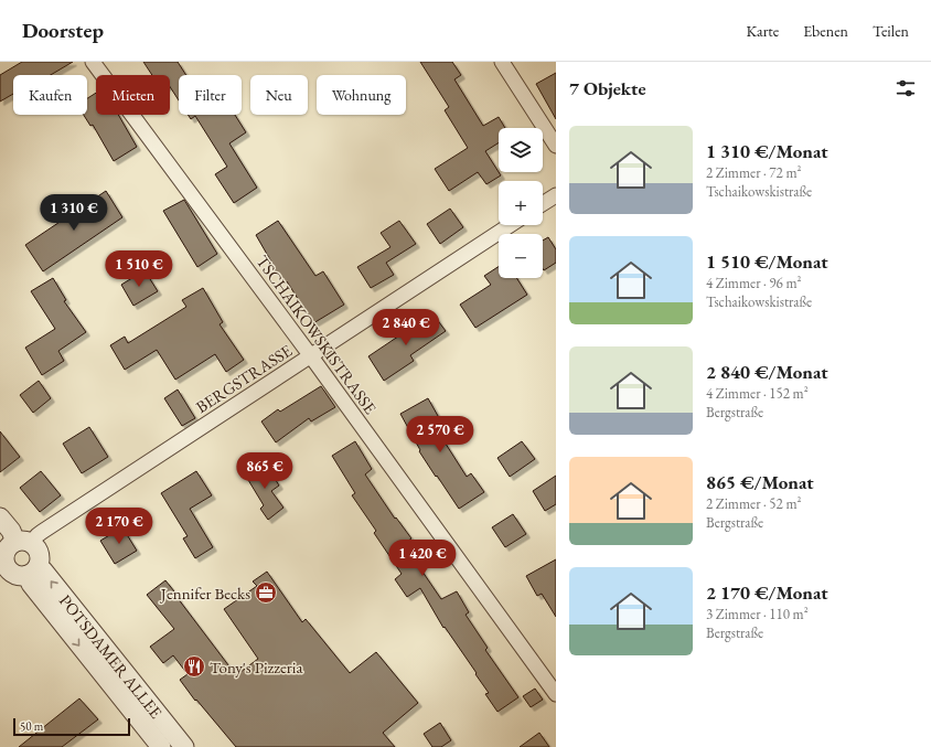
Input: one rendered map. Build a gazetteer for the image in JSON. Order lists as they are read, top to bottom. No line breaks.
{"streets":{"street":["TSCHAIKOWSKISTRASSE","BERGSTRASSE","POTSDAMER ALLEE"]},"crossings":[["TSCHAIKOWSKISTRASSE","BERGSTRASSE"],["BERGSTRASSE","POTSDAMER ALLEE"]],"places":{"office":["Jennifer Becks"],"restaurant":["Tony's Pizzeria"]},"scale_bar":"50 m","page":{"header":"Doorstep","nav":["Karte","Ebenen","Teilen"],"heading":"7 Objekte","chip":["Kaufen","Mieten","Filter","Neu","Wohnung"],"list":[{"name":"1 310 €/Monat","note":"2 Zimmer · 72 m² · Tschaikowskistraße"},{"name":"1 510 €/Monat","note":"4 Zimmer · 96 m² · Tschaikowskistraße"},{"name":"2 840 €/Monat","note":"4 Zimmer · 152 m² · Bergstraße"},{"name":"865 €/Monat","note":"2 Zimmer · 52 m² · Bergstraße"},{"name":"2 170 €/Monat","note":"3 Zimmer · 110 m² · Bergstraße"}],"map_buttons":["+","−"],"price":["1 310 €","1 510 €","2 840 €","2 570 €","865 €","2 170 €","1 420 €"],"scale":"50 m"}}
